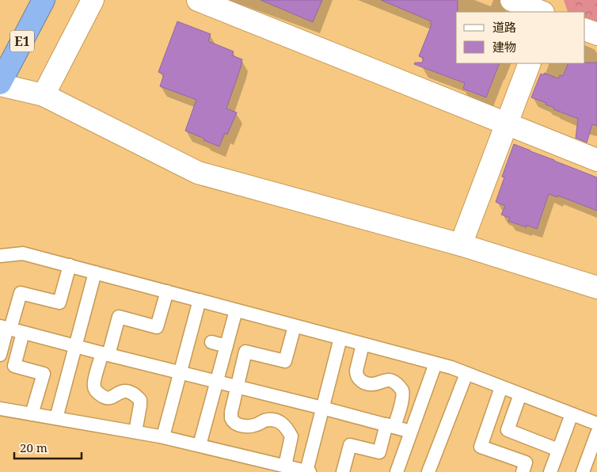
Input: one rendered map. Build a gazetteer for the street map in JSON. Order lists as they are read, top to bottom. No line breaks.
{"streets":{"highway":["E1"]},"legend":["道路","建物"],"scale_bar":"20 m"}
